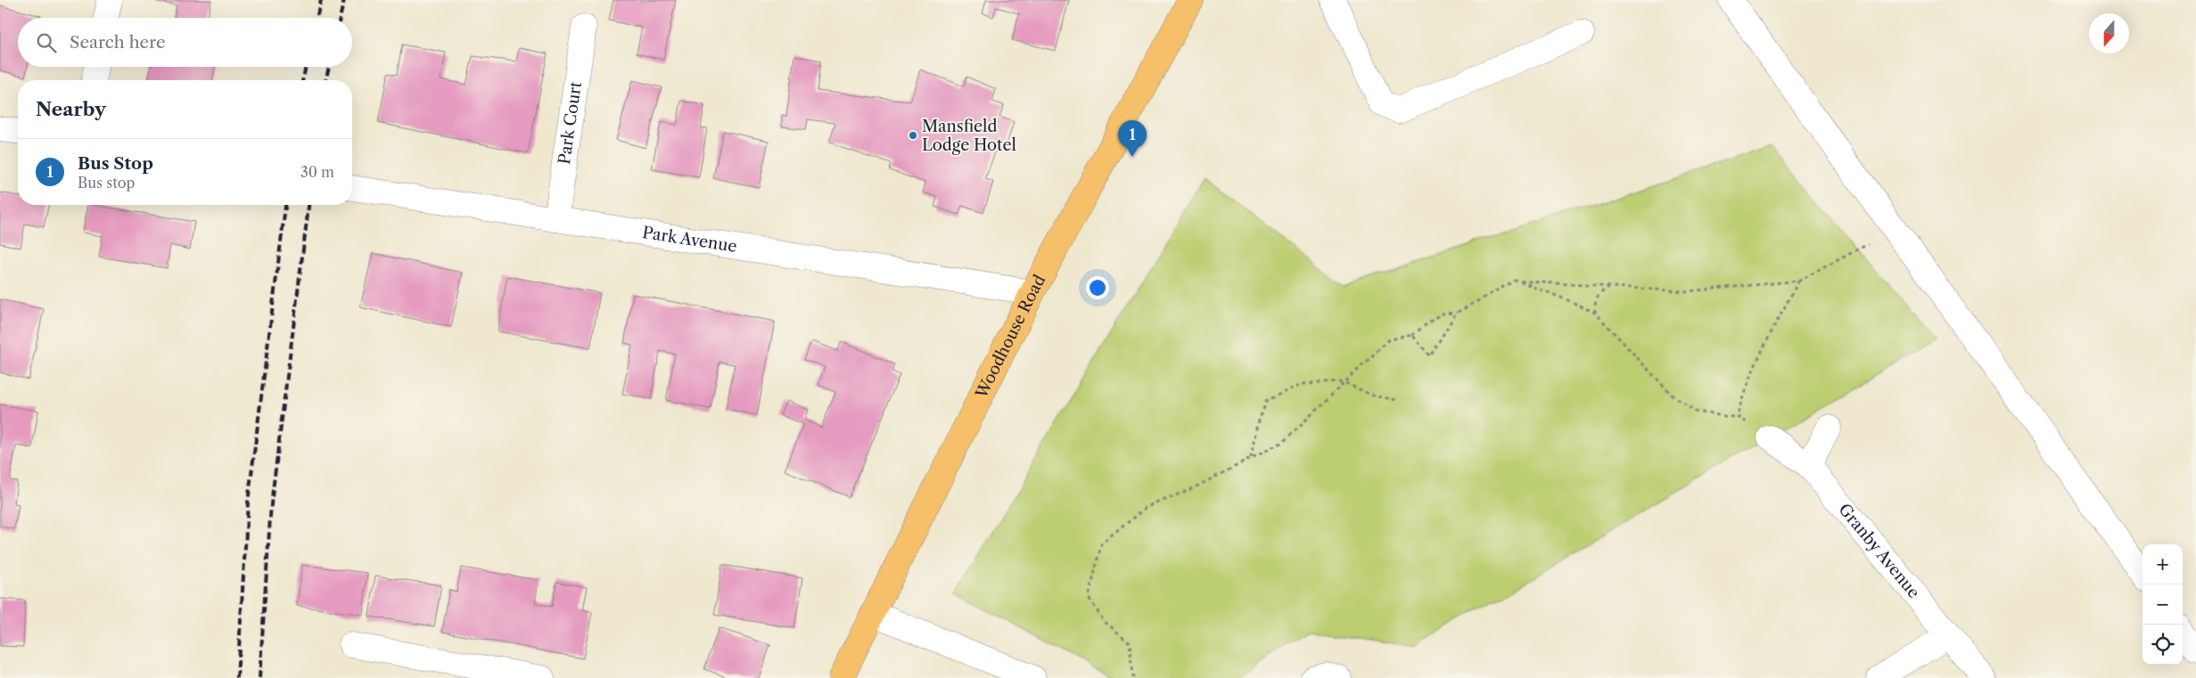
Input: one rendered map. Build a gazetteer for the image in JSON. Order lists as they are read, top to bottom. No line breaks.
{"streets":{"highway":["Woodhouse Road"],"street":["Park Court","Park Avenue","Granby Avenue"]},"crossings":[["Park Court","Park Avenue"],["Park Avenue","Woodhouse Road"]],"places":["Mansfield Lodge Hotel"],"north":"bottom","page":{"search":"Search here","heading":"Nearby","pins":"1","list":[{"mark":"1","name":"Bus Stop","note":"Bus stop","value":"30 m"}],"map_buttons":["+","−"]}}
